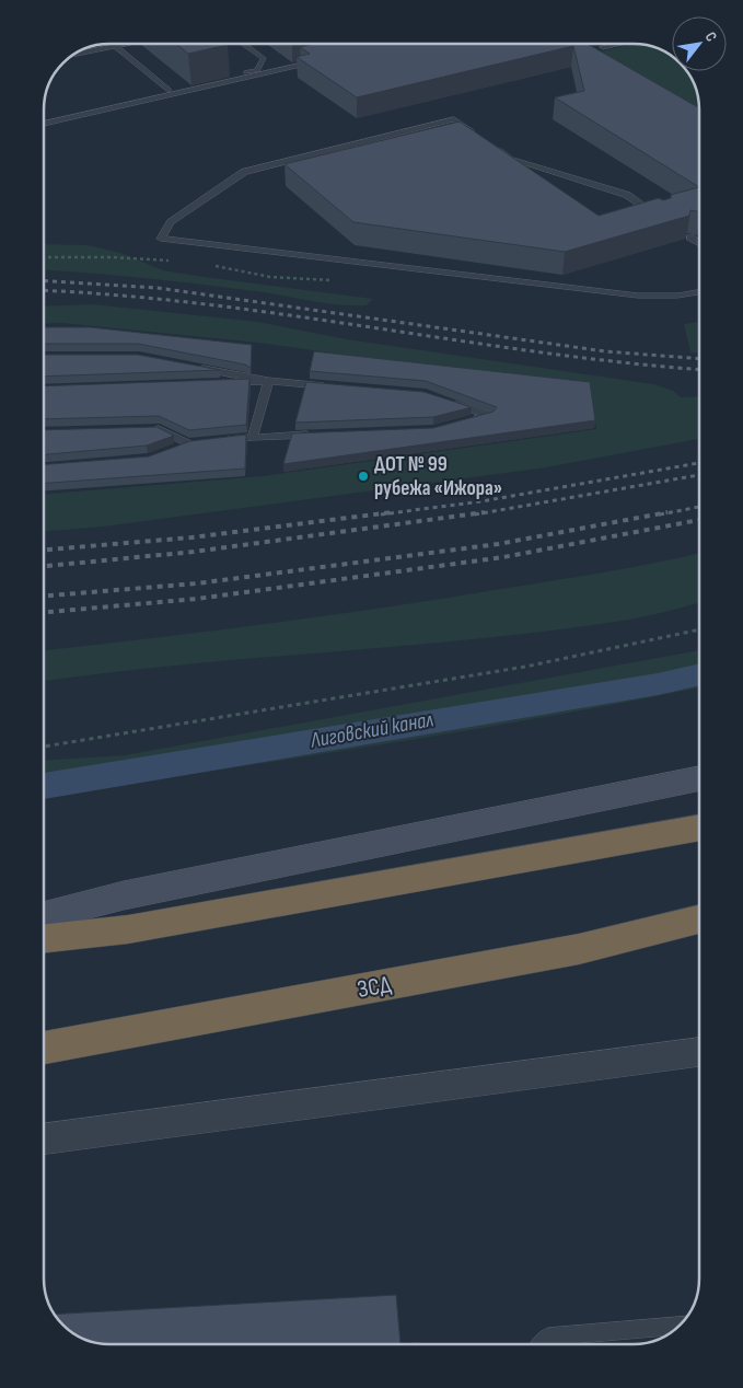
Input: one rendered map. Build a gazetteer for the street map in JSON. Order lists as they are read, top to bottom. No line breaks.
{"streets":{"highway":["ЗСД"]},"water":["Лиговский канал"],"places":["ДОТ № 99 рубежа «Ижора»"],"north":"top right"}
